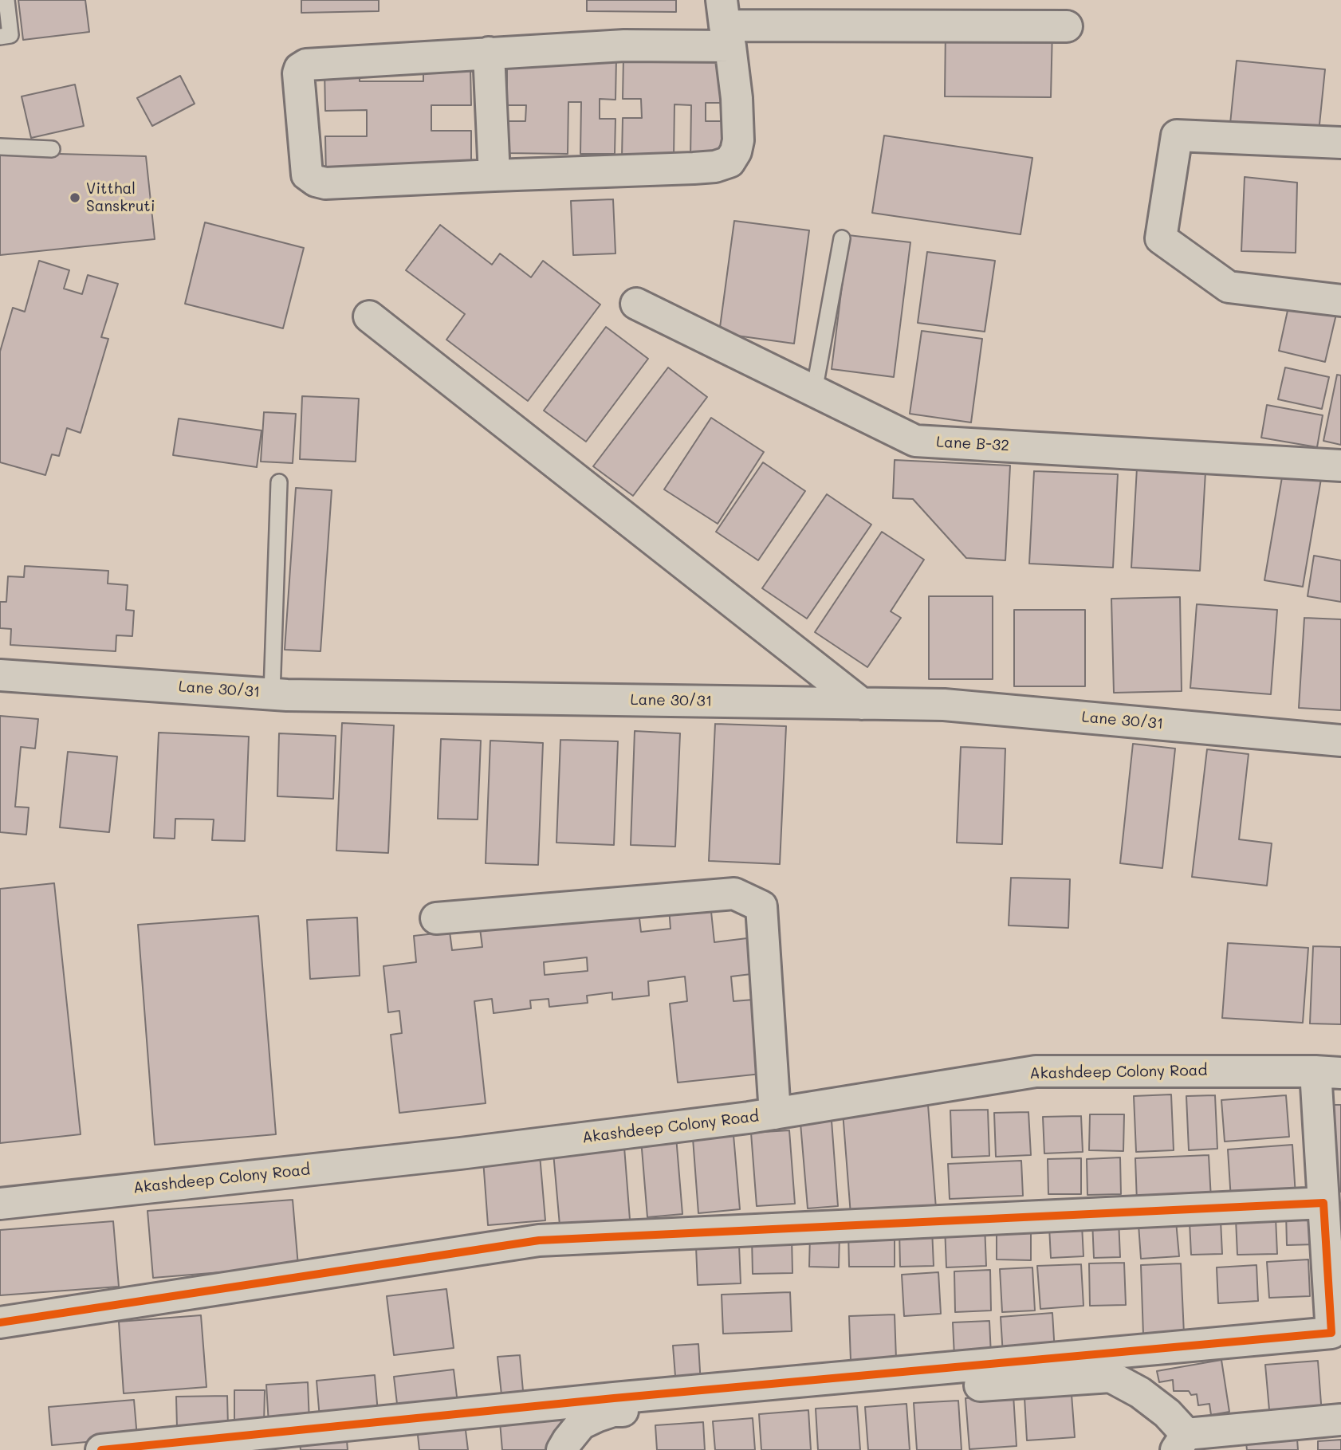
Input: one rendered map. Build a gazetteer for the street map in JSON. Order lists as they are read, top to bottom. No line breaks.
{"streets":{"street":["Lane B-32","Lane 30/31","Akashdeep Colony Road"]},"places":["Vitthal Sanskruti"]}
